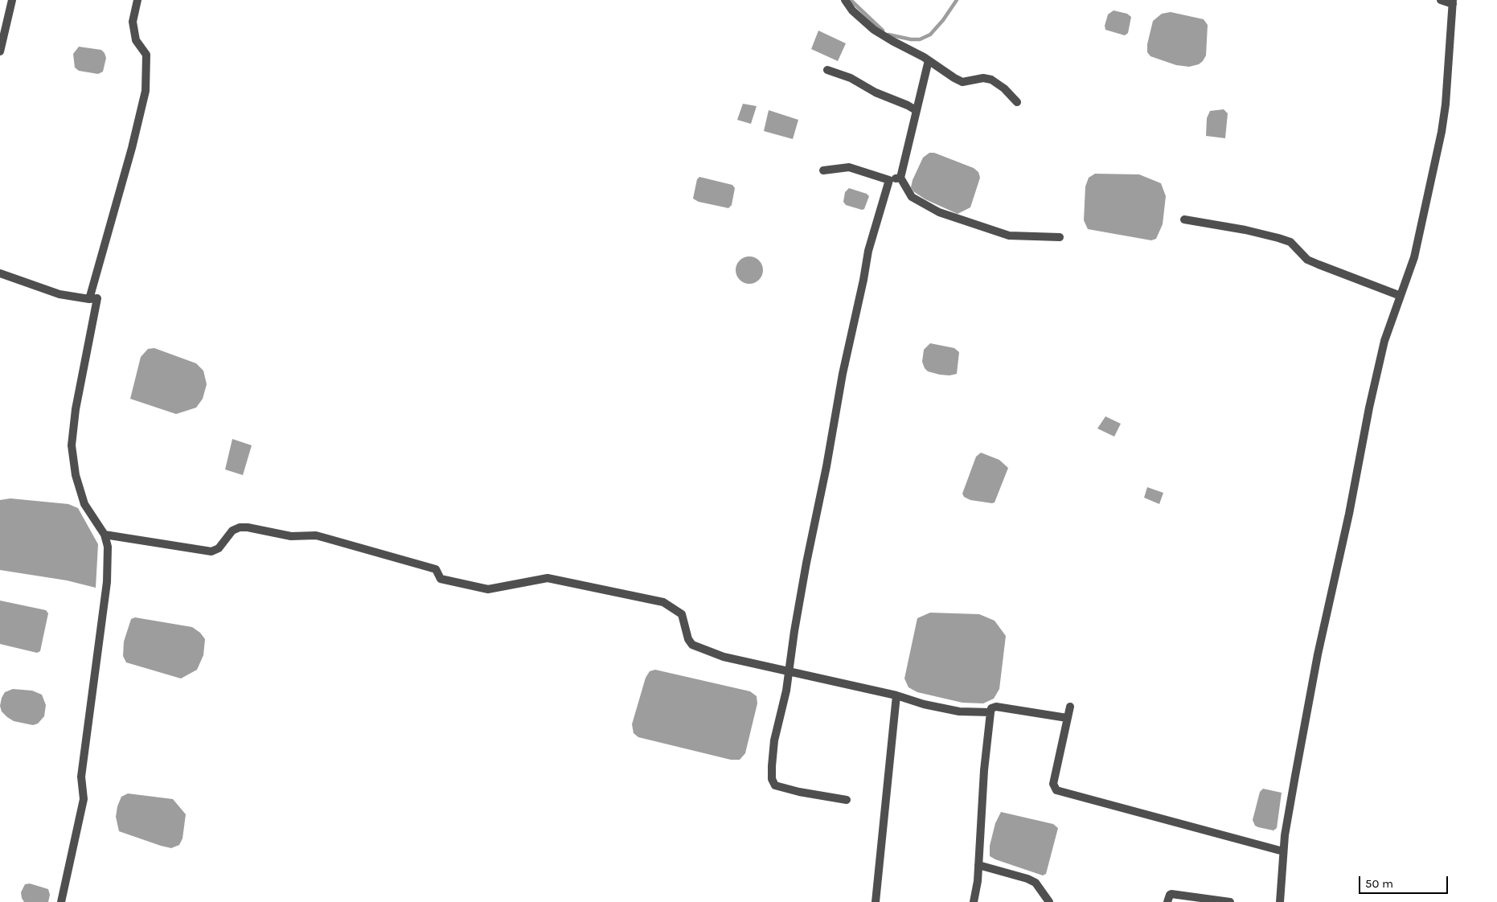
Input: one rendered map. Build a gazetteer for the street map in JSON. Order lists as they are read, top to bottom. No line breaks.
{"scale_bar":"50 m"}
